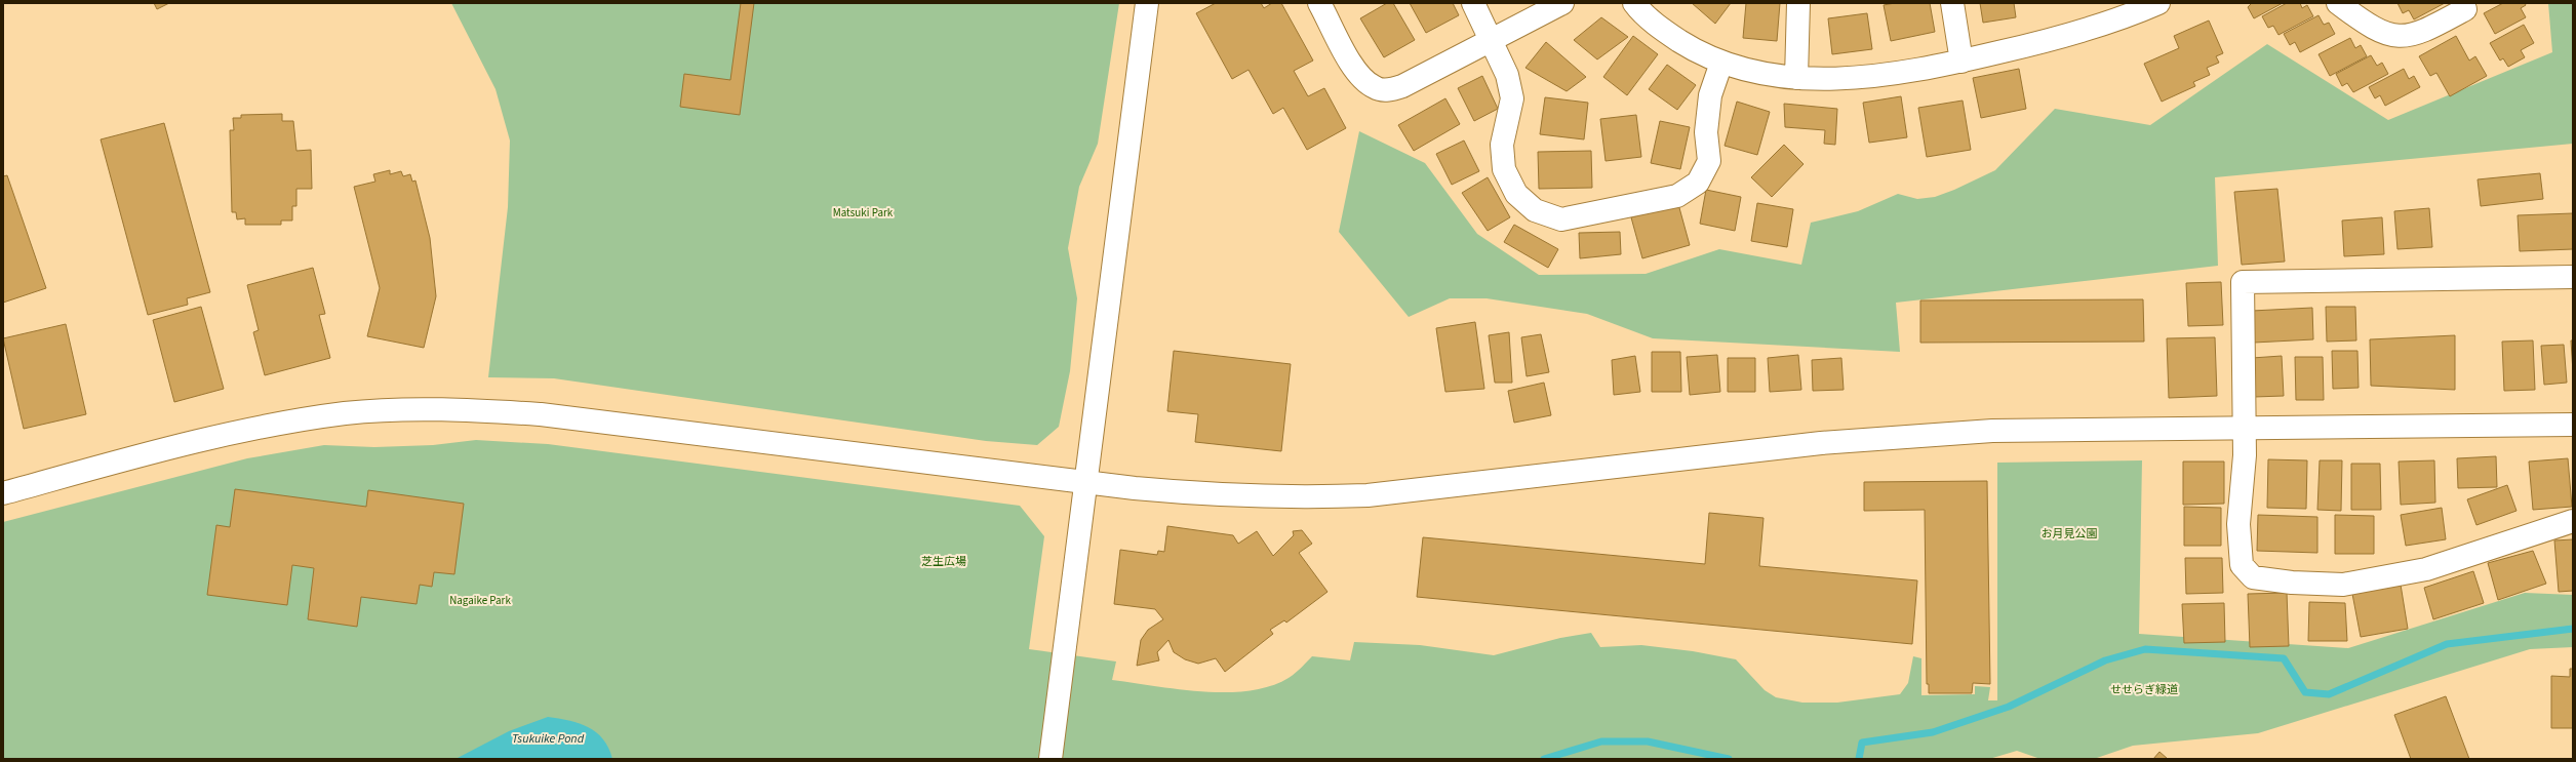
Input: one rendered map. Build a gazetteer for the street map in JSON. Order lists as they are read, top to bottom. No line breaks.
{"water":["Tsukuike Pond"],"parks":["Matsuki Park","お月見公園","芝生広場","Nagaike Park","せせらぎ緑道"]}
